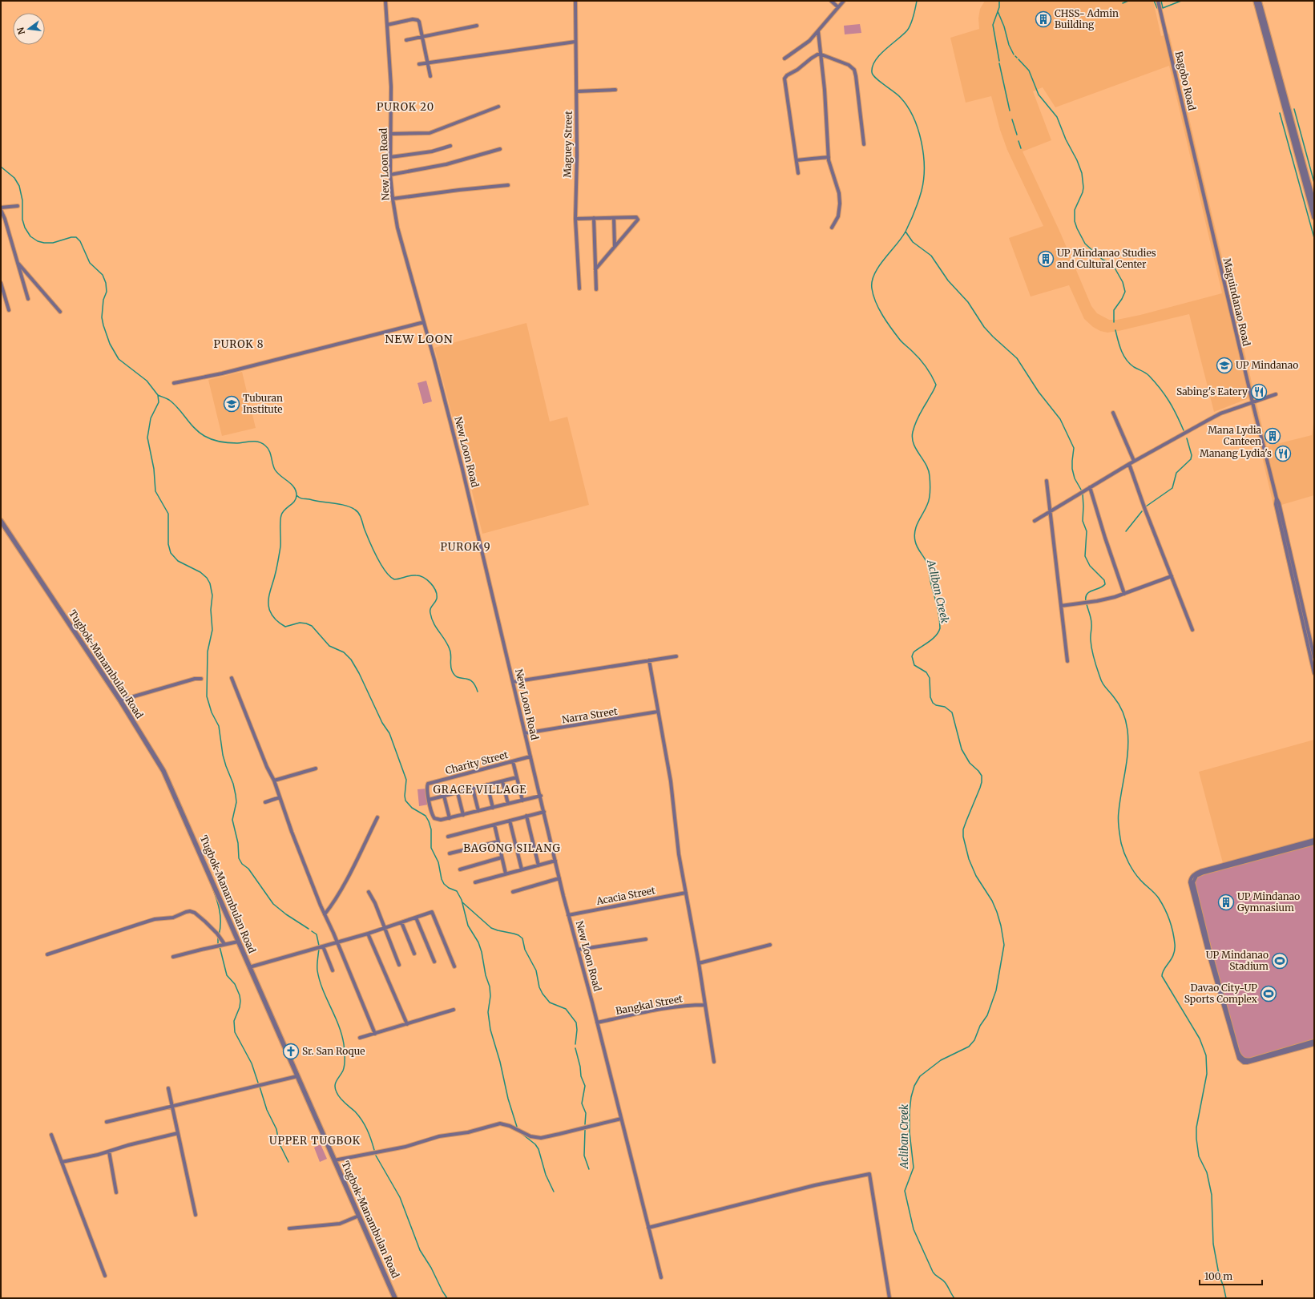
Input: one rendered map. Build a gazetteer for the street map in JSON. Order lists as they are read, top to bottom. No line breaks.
{"streets":{"street":["Bagobo Road","Maguey Street","New Loon Road","Maguindanao Road","Tugbok-Manambulan Road","Narra Street","Charity Street","Acacia Street","Bangkal Street"]},"crossings":[["Bagobo Road","Maguindanao Road"],["New Loon Road","Narra Street"],["New Loon Road","Charity Street"],["New Loon Road","Acacia Street"],["New Loon Road","Bangkal Street"]],"districts":["PUROK 20","NEW LOON","PUROK 8","PUROK 9","GRACE VILLAGE","BAGONG SILANG","UPPER TUGBOK"],"water":["Acliban Creek"],"places":{"building":["CHSS- Admin Building","UP Mindanao Studies and Cultural Center","Mana Lydia Canteen","UP Mindanao Gymnasium"],"school or university":["UP Mindanao","Tuburan Institute"],"restaurant":["Sabing's Eatery","Manang Lydia's"],"sports":["UP Mindanao Stadium","Davao City-UP Sports Complex"],"church":["Sr. San Roque"]},"scale_bar":"100 m","north":"left"}
